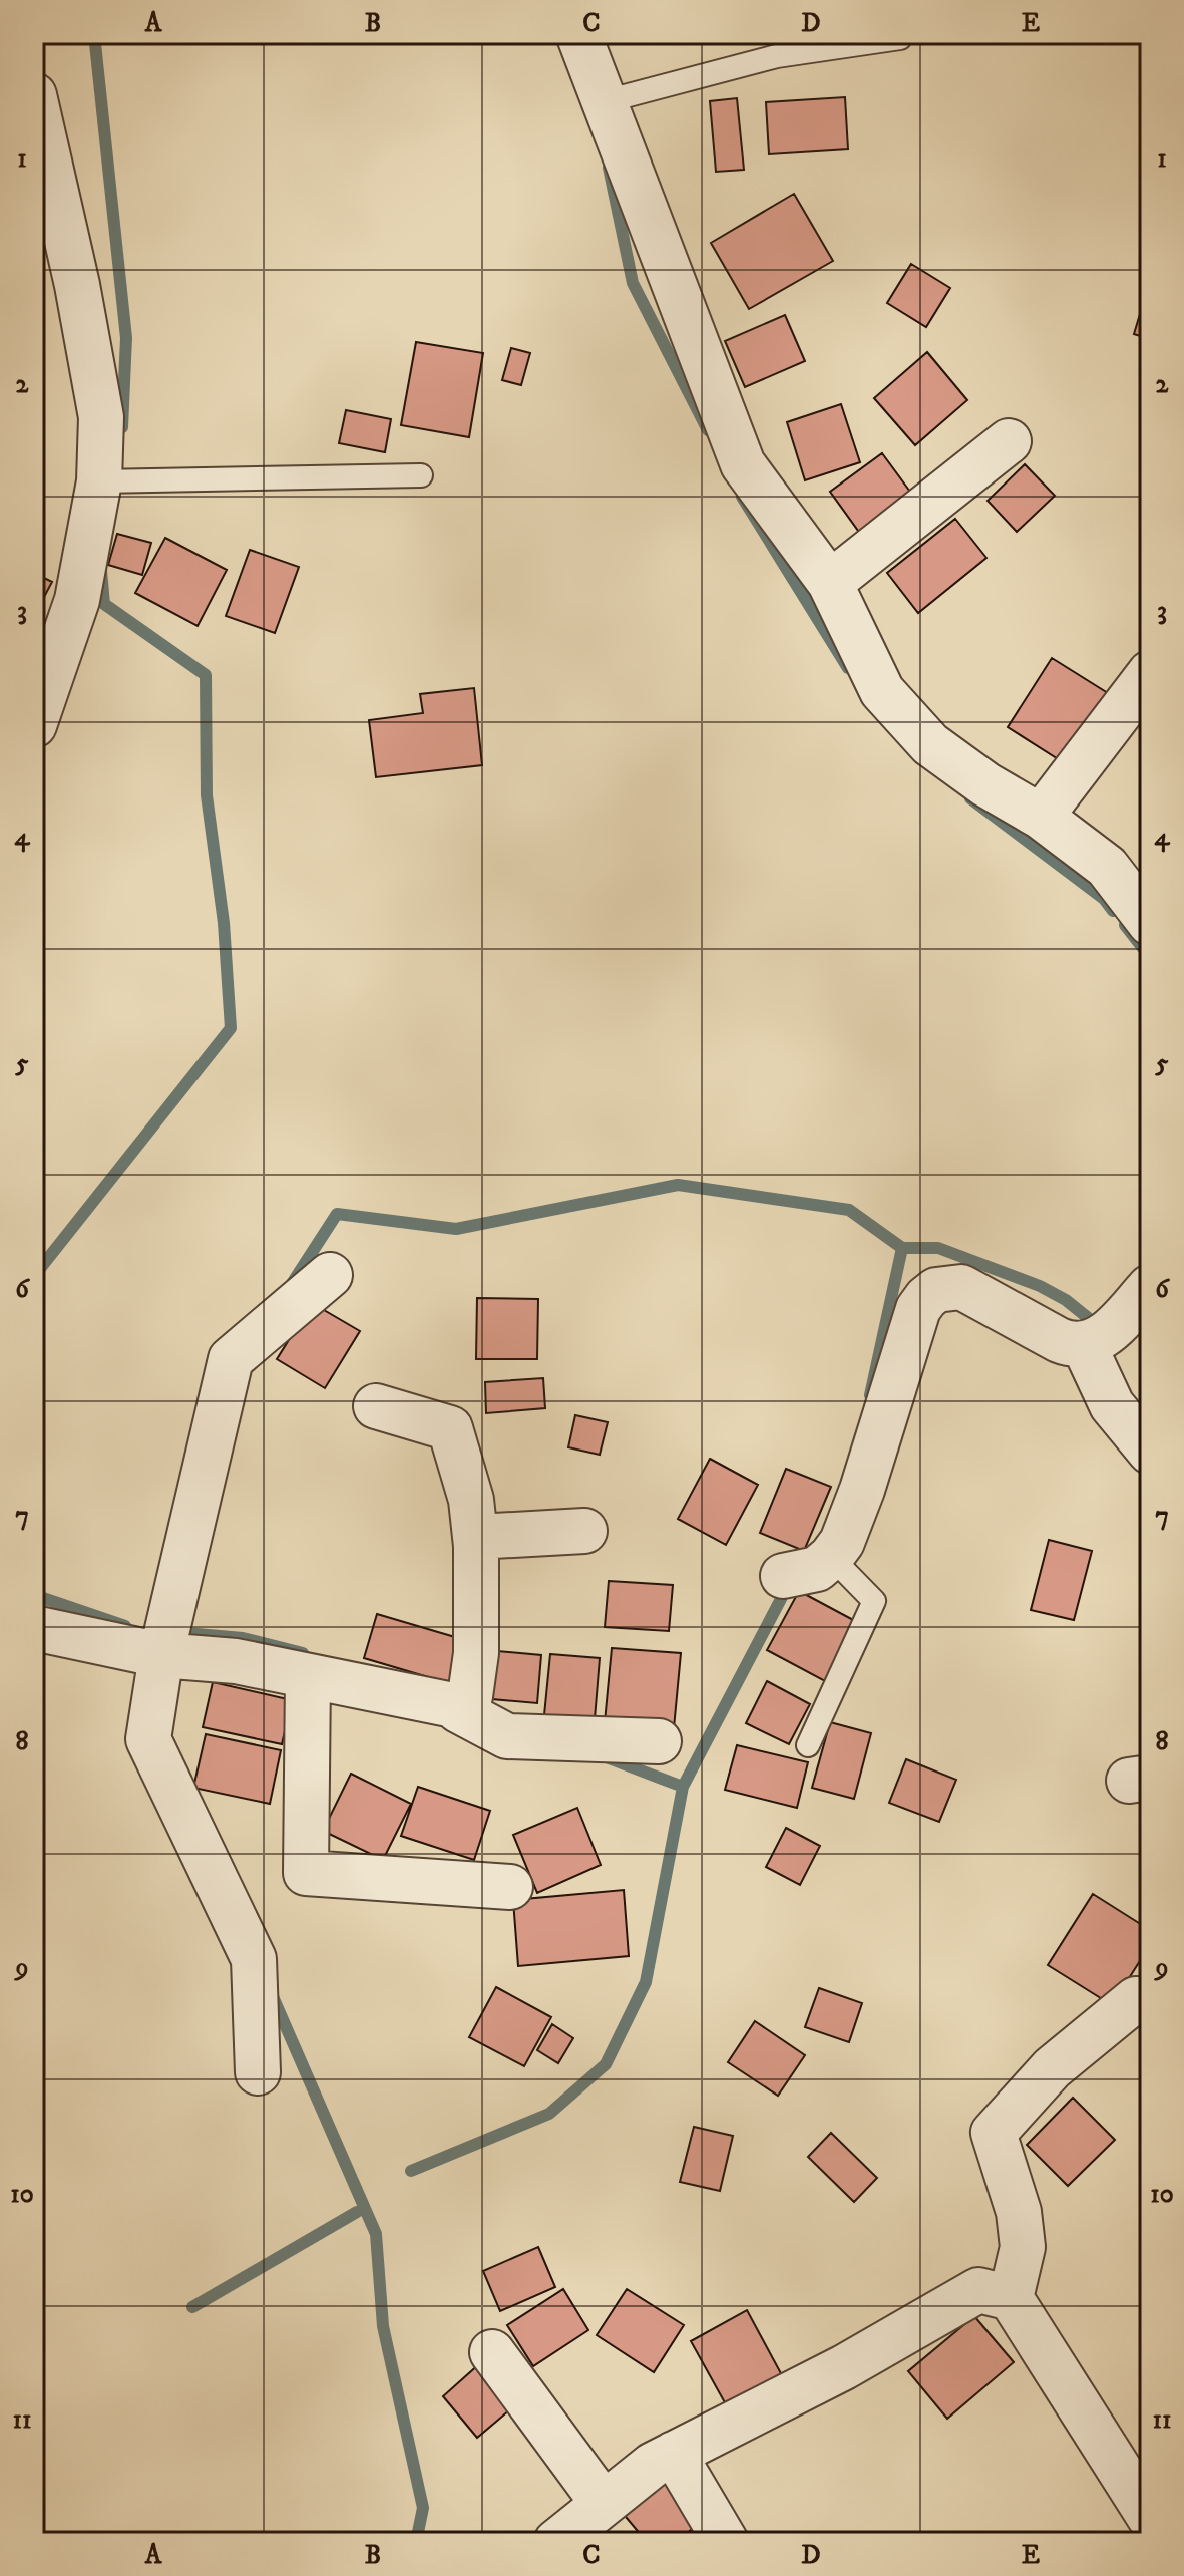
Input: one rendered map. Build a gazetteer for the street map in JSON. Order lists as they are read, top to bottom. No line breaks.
{"grid":{"columns":["A","B","C","D","E"],"rows":["1","2","3","4","5","6","7","8","9","10","11"]}}
